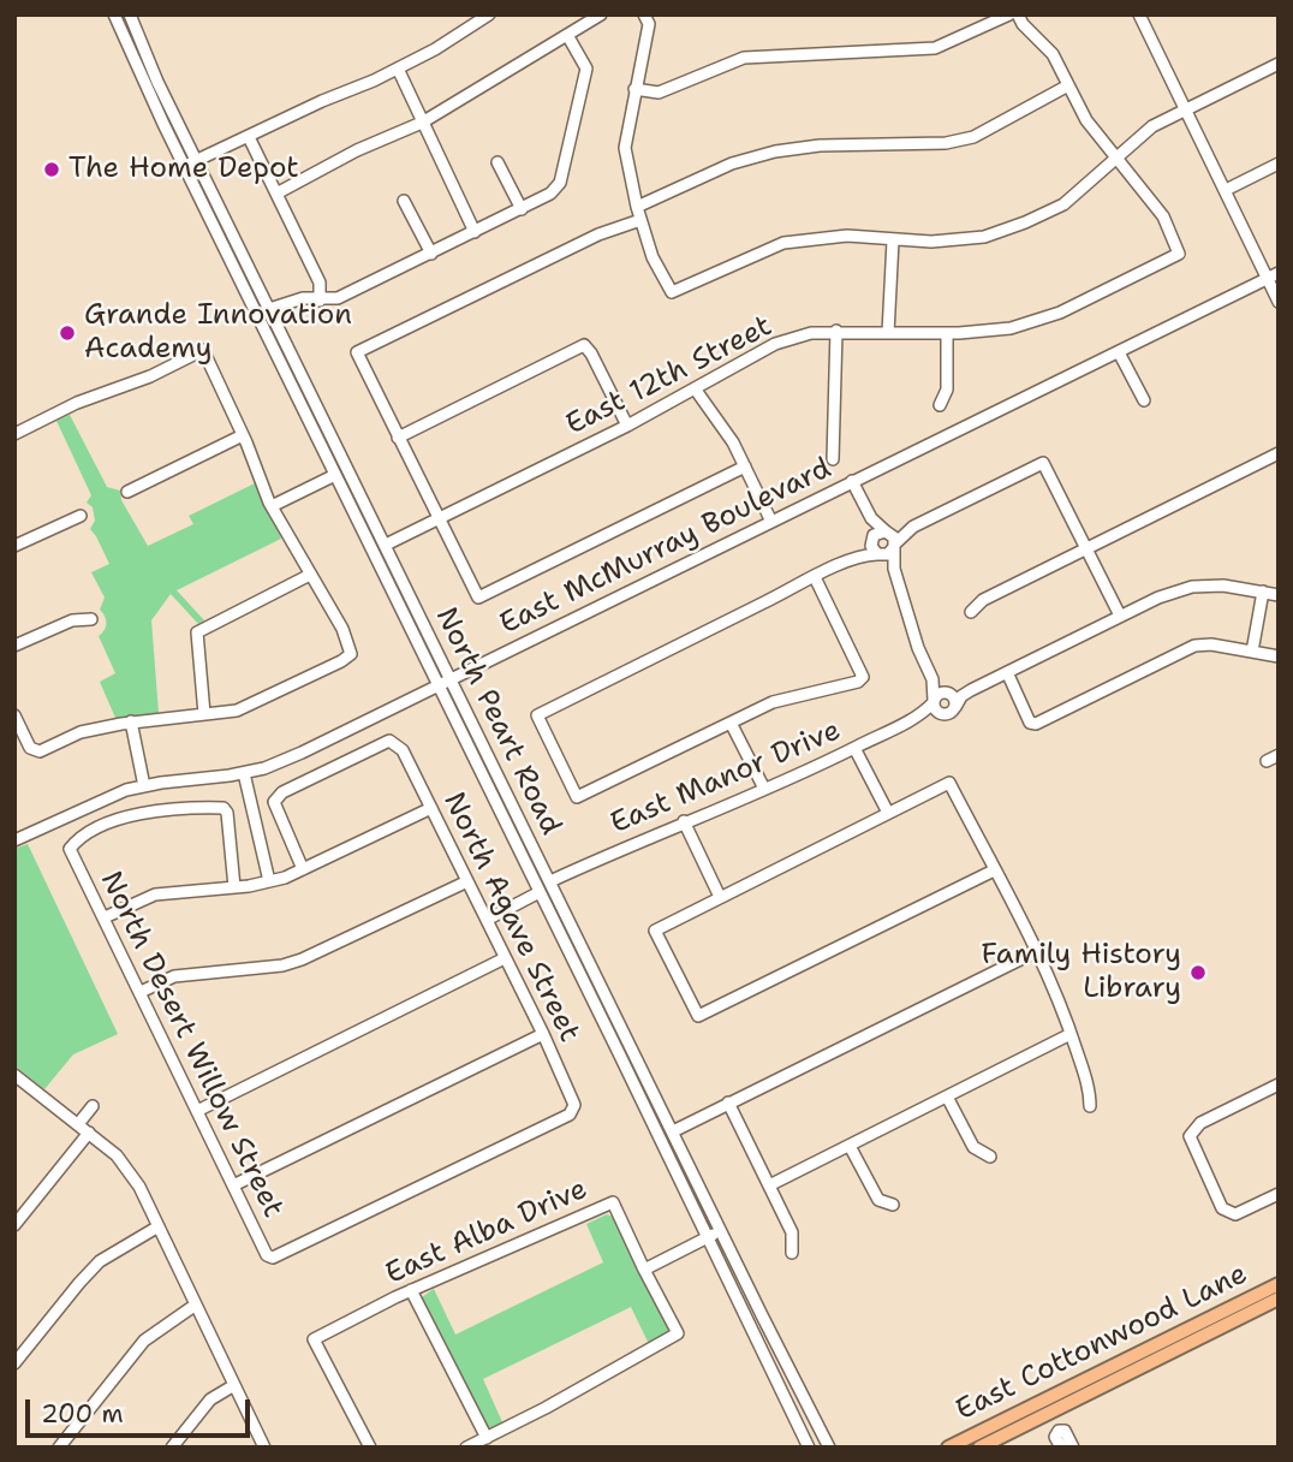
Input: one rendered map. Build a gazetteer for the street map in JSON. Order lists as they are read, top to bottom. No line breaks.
{"streets":{"main road":["East Cottonwood Lane"],"street":["East 12th Street","East McMurray Boulevard","North Peart Road","East Manor Drive","North Agave Street","North Desert Willow Street","East Alba Drive"]},"crossings":[["East 12th Street","North Peart Road"],["East McMurray Boulevard","North Peart Road"],["North Peart Road","East Manor Drive"],["North Agave Street","North Desert Willow Street"]],"places":["The Home Depot","Grande Innovation Academy","Family History Library"],"scale_bar":"200 m"}
